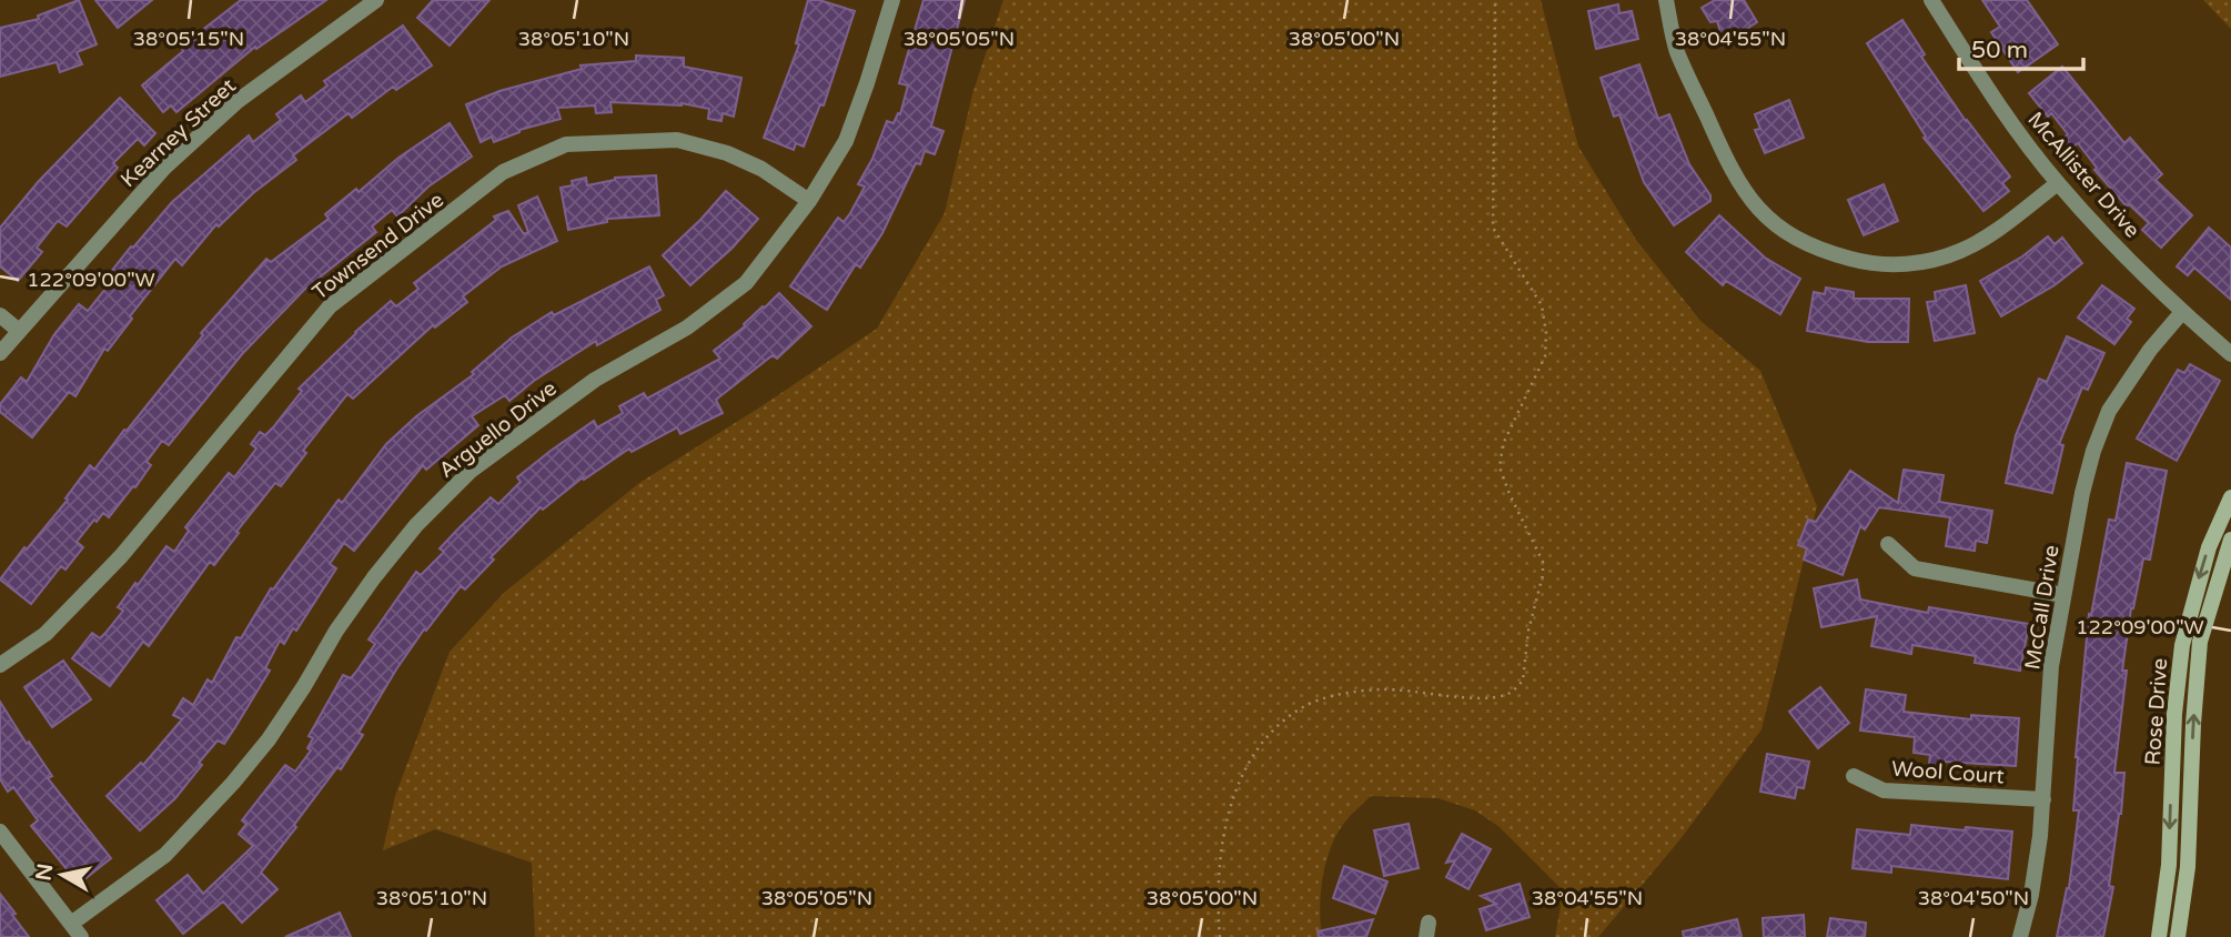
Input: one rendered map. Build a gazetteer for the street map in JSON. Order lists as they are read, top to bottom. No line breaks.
{"streets":{"main road":["Rose Drive"],"street":["Kearney Street","McAllister Drive","Townsend Drive","Arguello Drive","McCall Drive","Wool Court"]},"crossings":[["McAllister Drive","McCall Drive"],["Townsend Drive","Arguello Drive"],["McCall Drive","Wool Court"]],"scale_bar":"50 m","north":"left","coordinates":["38°05'15\"N","38°05'10\"N","38°05'05\"N","38°05'00\"N","38°04'55\"N","122°09'00\"W","38°04'50\"N"]}
